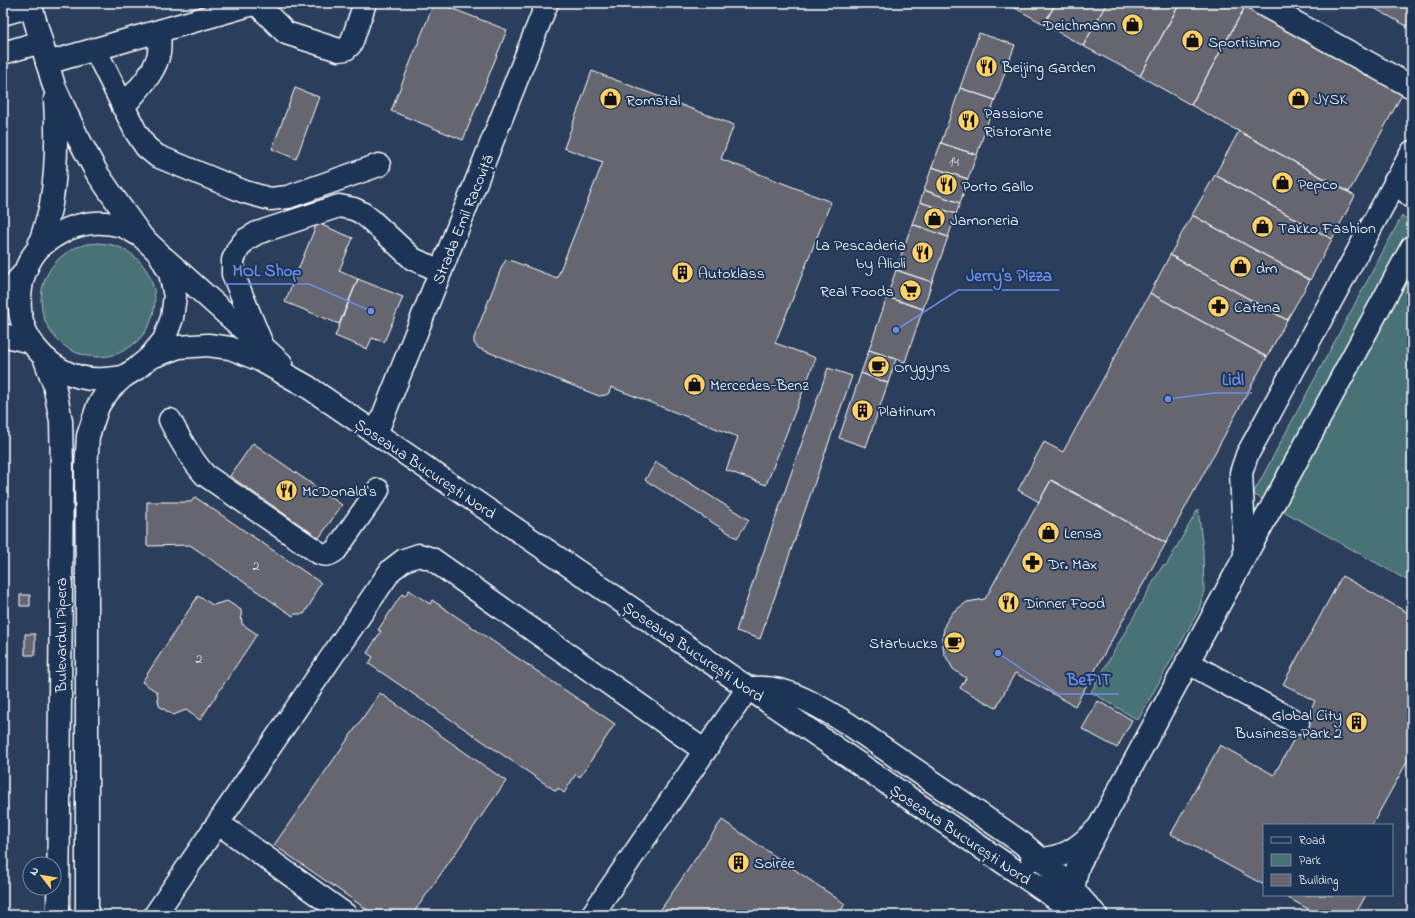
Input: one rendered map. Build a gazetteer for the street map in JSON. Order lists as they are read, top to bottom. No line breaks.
{"streets":{"main road":["Strada Emil Racoviță","Șoseaua București Nord","Bulevardul Pipera"]},"crossings":[["Strada Emil Racoviță","Șoseaua București Nord"],["Șoseaua București Nord","Bulevardul Pipera"]],"places":{"shop":["Deichmann","Sportisimo","JYSK","Romstal","Pepco","Jamoneria","Takko Fashion","dm","Mercedes-Benz","Lensa"],"restaurant":["Beijing Garden","Passione Ristorante","Porto Gallo","La Pescaderia by Alioli","McDonald's","Dinner Food"],"building":["Autoklass","Platinum","Global City Business Park 2","Soirée"],"supermarket":["Real Foods"],"pharmacy":["Catena","Dr. Max"],"other":["MOL Shop","Jerry's Pizza","Lidl","BeFIT"],"cafe":["Orygyns","Starbucks"]},"house_numbers":["14","2","2"],"legend":["Road","Park","Building"],"north":"top left"}
